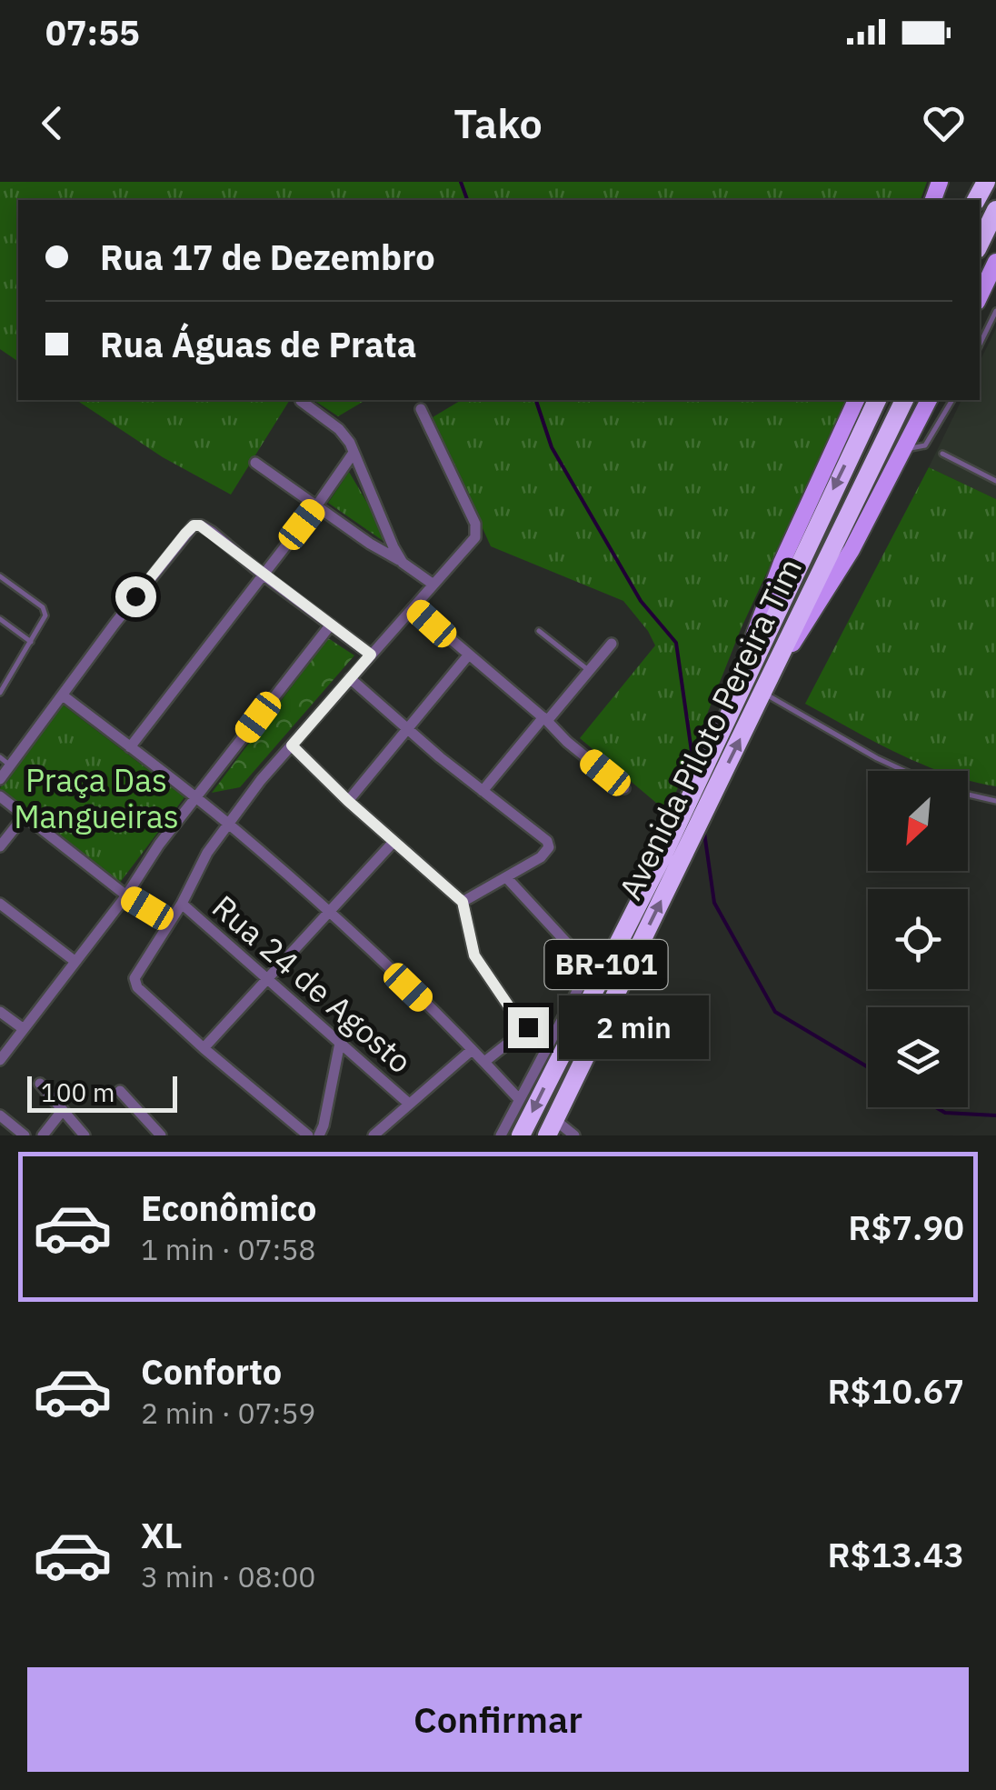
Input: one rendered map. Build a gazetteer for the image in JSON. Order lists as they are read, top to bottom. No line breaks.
{"streets":{"highway":["Avenida Piloto Pereira Tim","BR-101"],"street":["Rua 24 de Agosto"]},"parks":["Praça Das Mangueiras"],"scale_bar":"100 m","north":"bottom left","page":{"status":"07:55","header":"Tako","banner":["Rua 17 de Dezembro","Rua Águas de Prata"],"bubble":"2 min","scale":"100 m","list":[{"name":"Econômico","note":"1 min · 07:58","value":"R$7.90"},{"name":"Conforto","note":"2 min · 07:59","value":"R$10.67"},{"name":"XL","note":"3 min · 08:00","value":"R$13.43"}],"buttons":"Confirmar"}}
